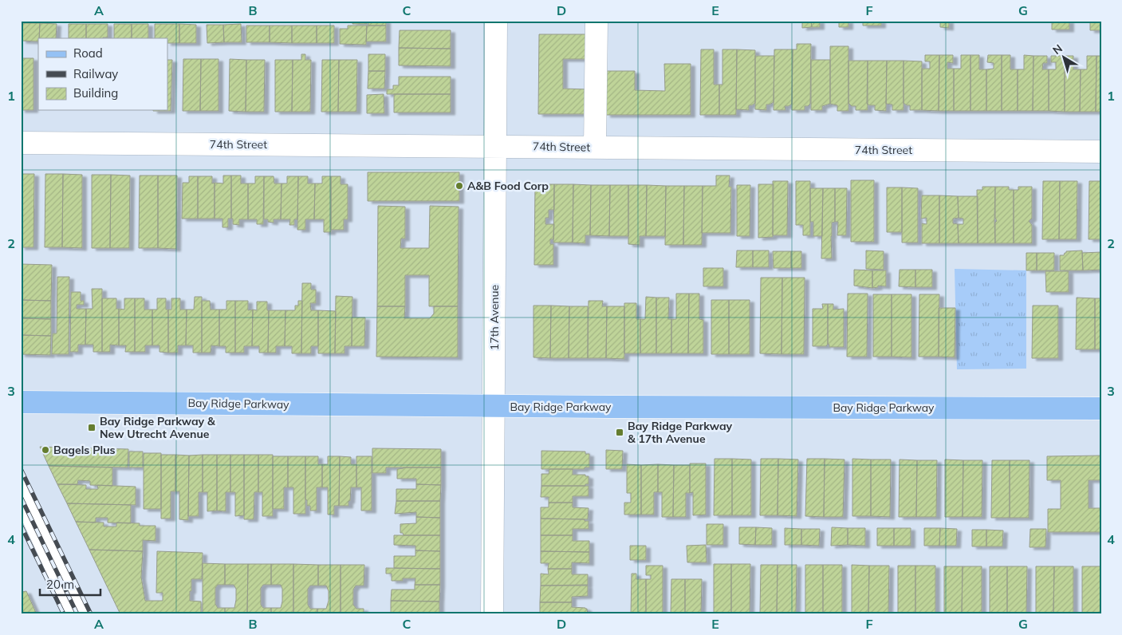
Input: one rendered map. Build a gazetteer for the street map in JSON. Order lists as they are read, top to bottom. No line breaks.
{"streets":{"main road":["Bay Ridge Parkway"],"street":["74th Street","17th Avenue"]},"crossings":[["74th Street","17th Avenue"],["17th Avenue","Bay Ridge Parkway"]],"places":{"other":["A&B Food Corp","Bagels Plus"],"transit":["Bay Ridge Parkway & New Utrecht Avenue","Bay Ridge Parkway & 17th Avenue"]},"legend":["Road","Railway","Building"],"scale_bar":"20 m","north":"top left","grid":{"columns":["A","B","C","D","E","F","G"],"rows":["1","2","3","4"]}}
